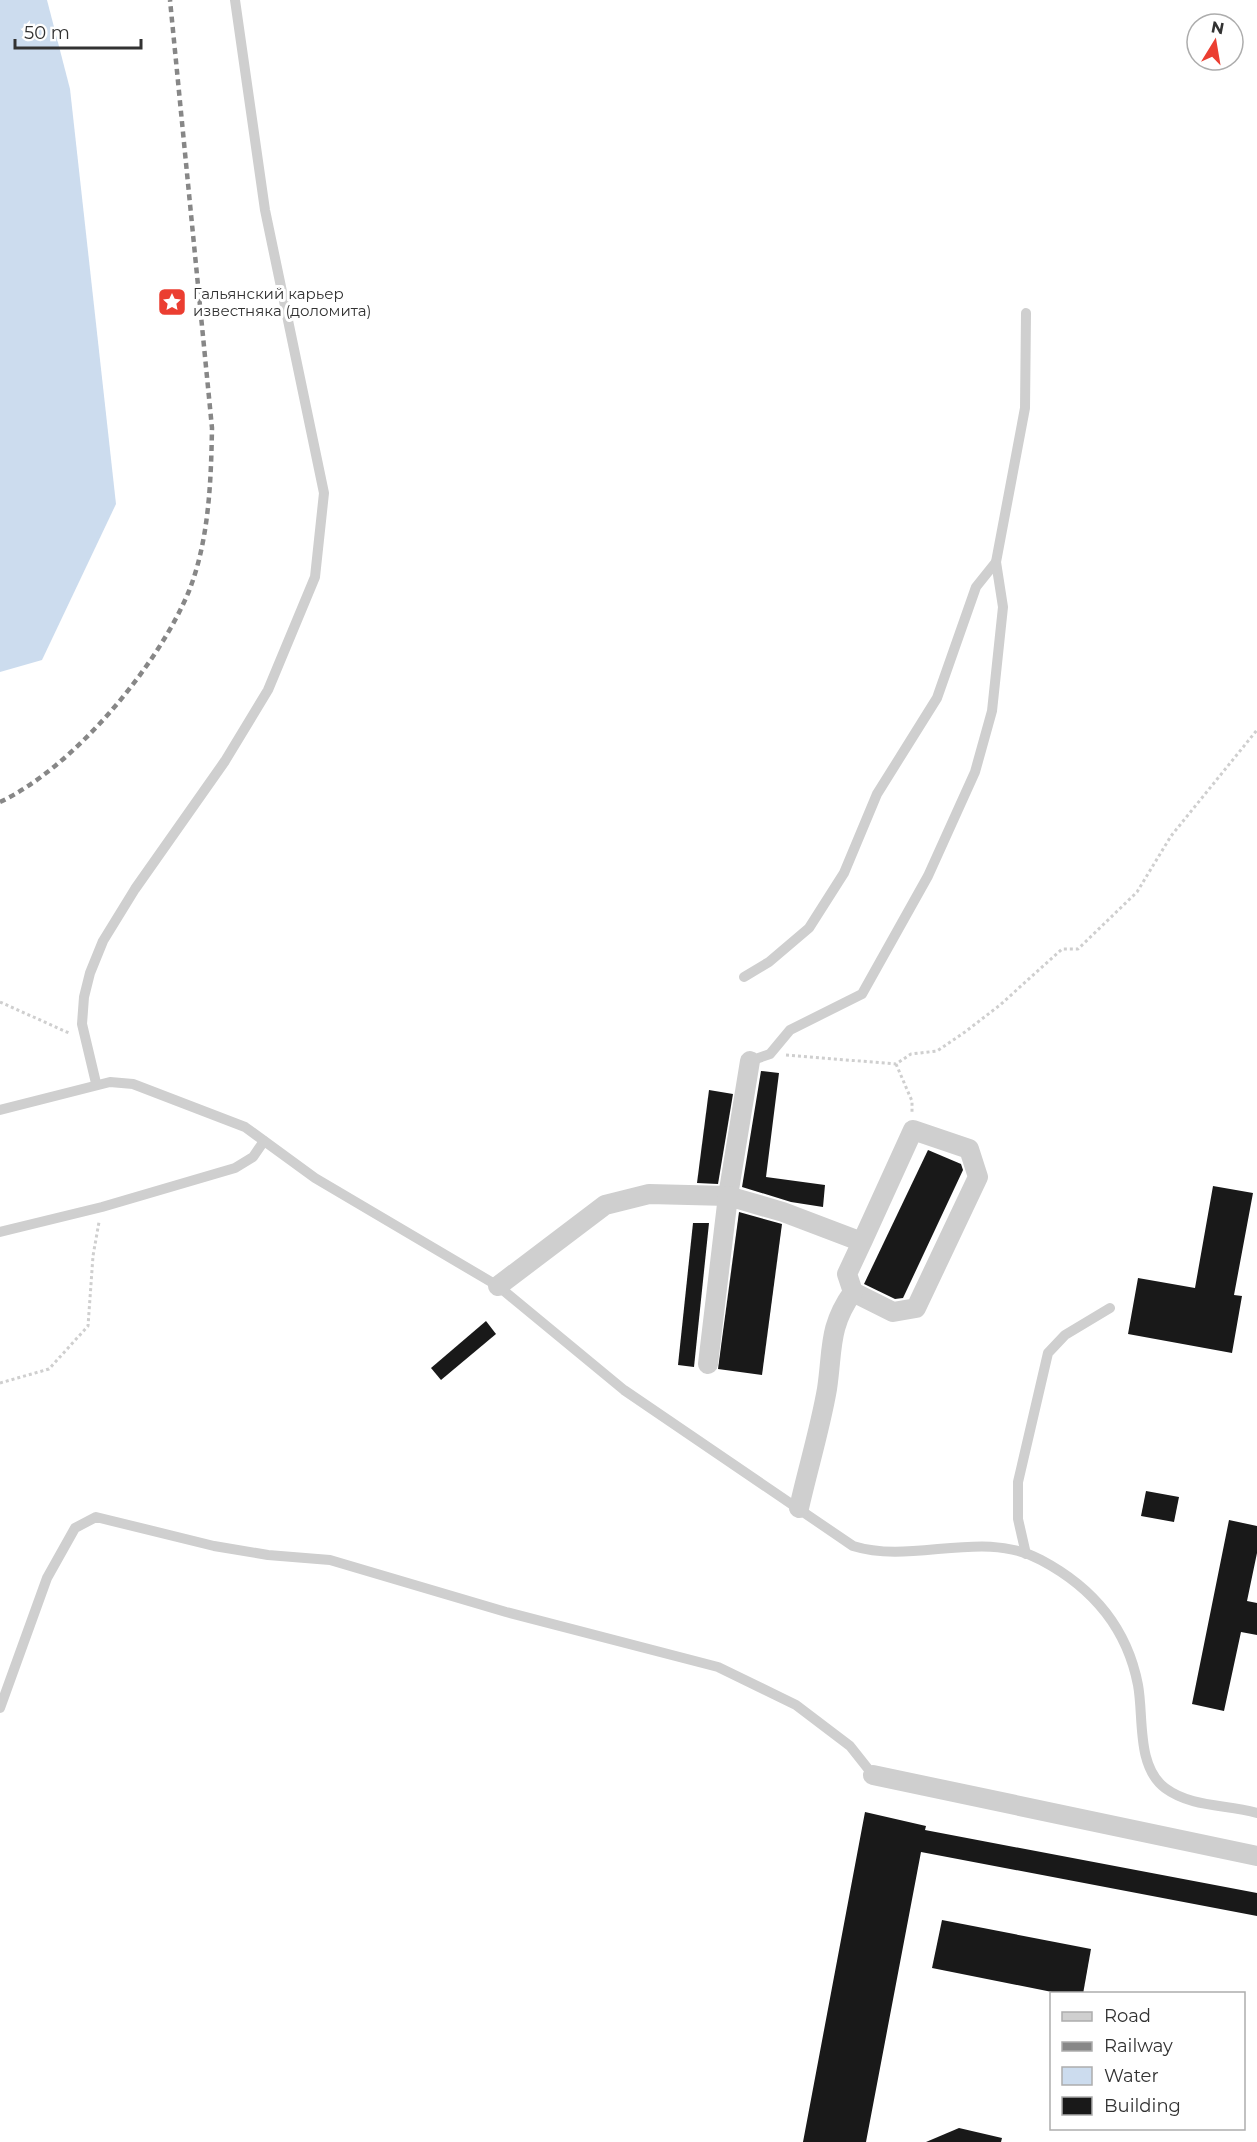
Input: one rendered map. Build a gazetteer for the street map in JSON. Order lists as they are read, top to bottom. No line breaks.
{"places":{"place":["Гальянский карьер известняка (доломита)"]},"legend":["Road","Railway","Water","Building"],"scale_bar":"50 m","north":"top"}
